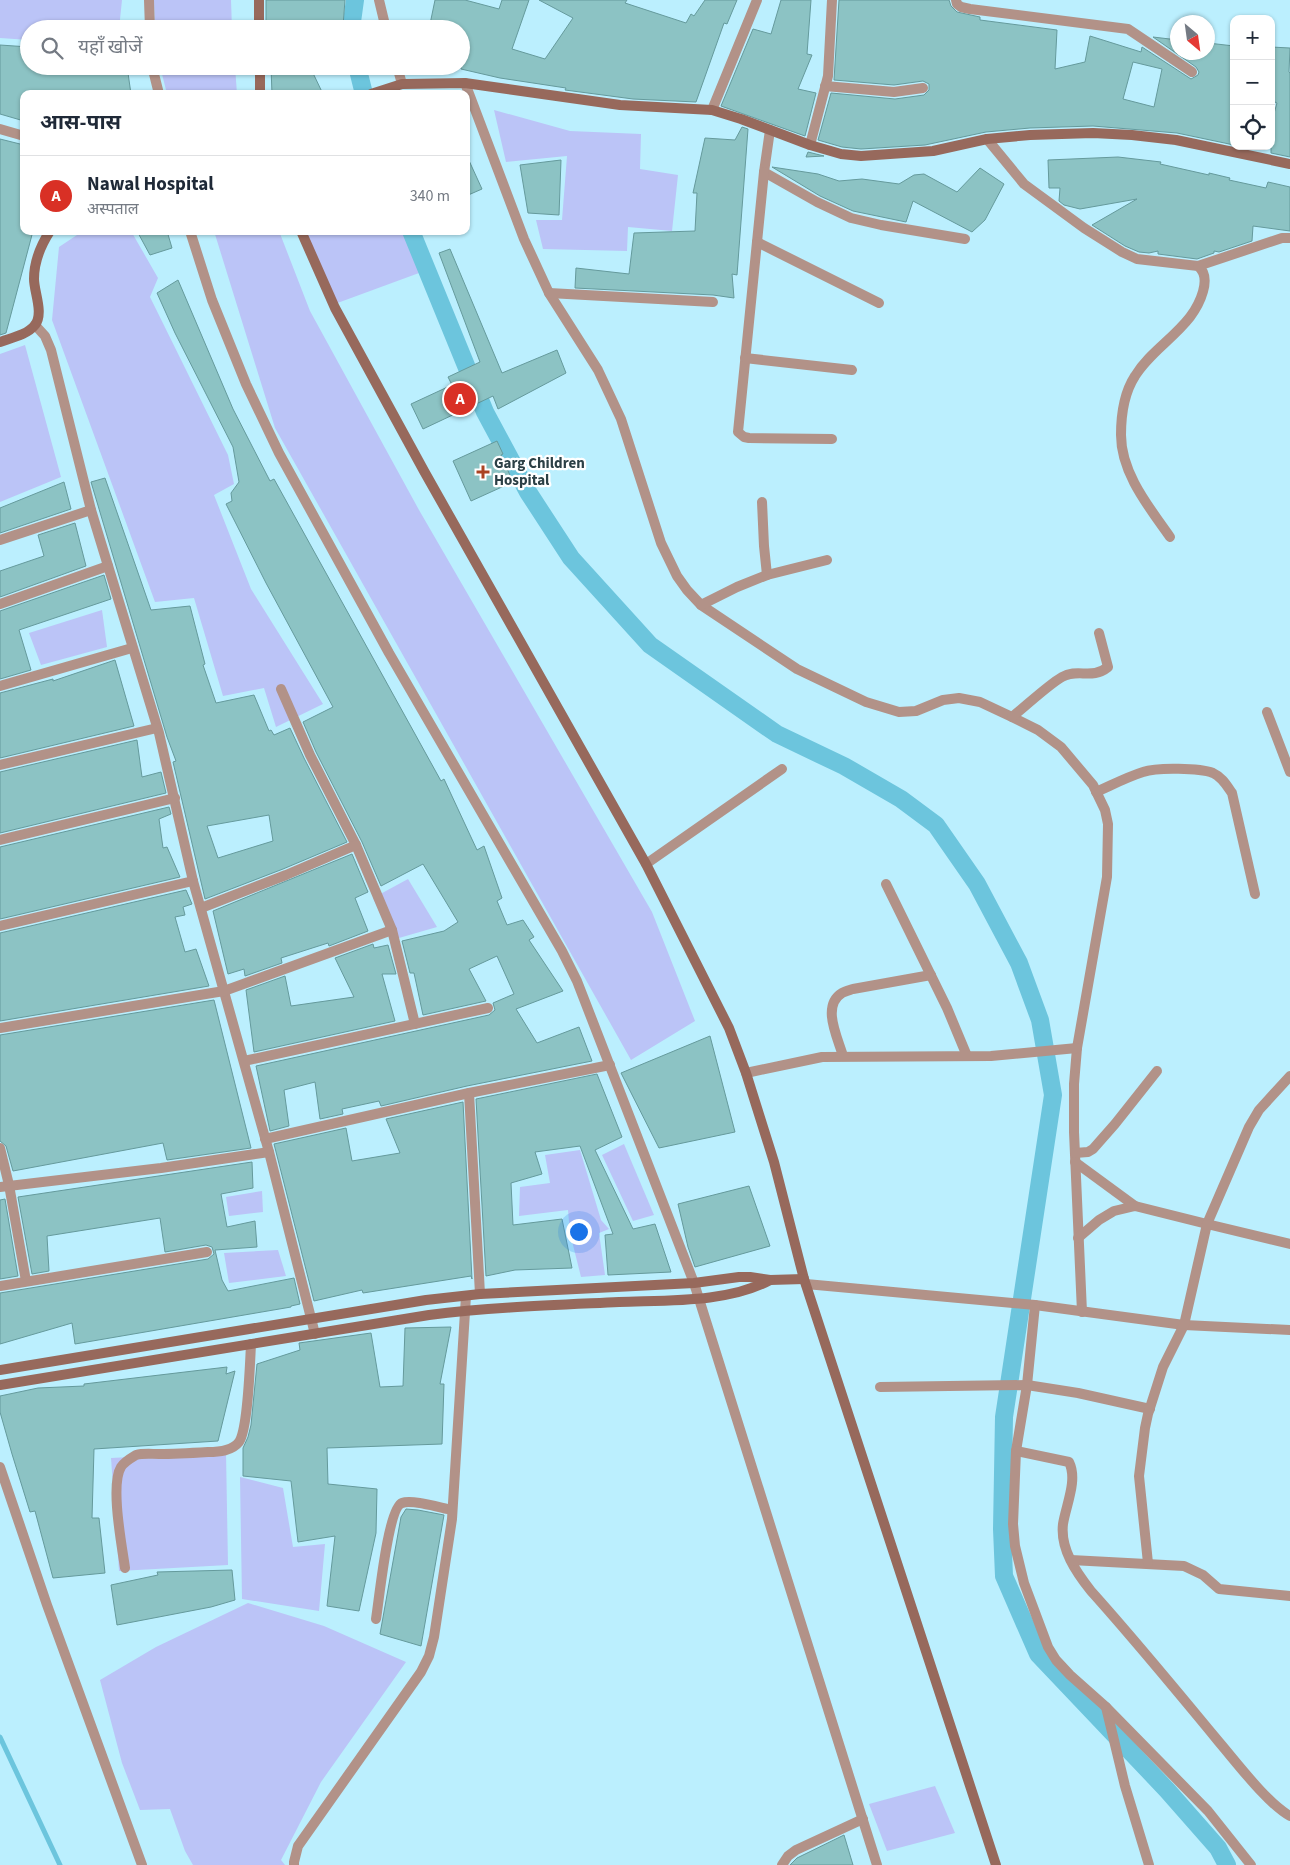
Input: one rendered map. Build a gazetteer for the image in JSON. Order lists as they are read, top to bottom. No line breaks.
{"places":{"health":["Garg Children Hospital"]},"north":"bottom right","page":{"map_buttons":["+","−"],"search":"यहाँ खोजें","heading":"आस-पास","list":[{"mark":"A","name":"Nawal Hospital","note":"अस्पताल","value":"340 m"}],"pins":"A"}}
